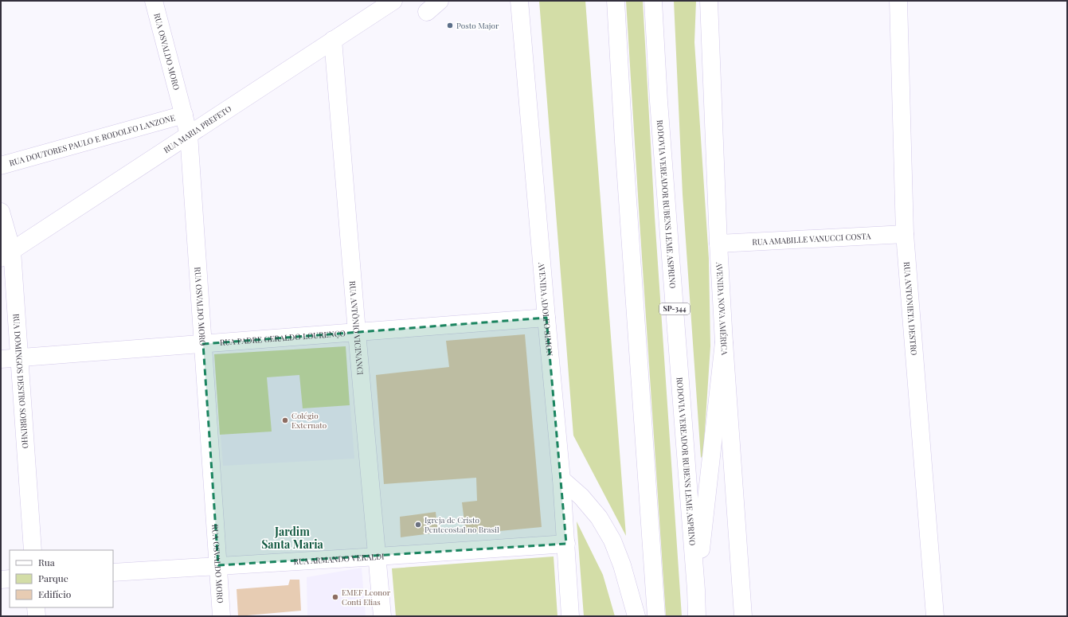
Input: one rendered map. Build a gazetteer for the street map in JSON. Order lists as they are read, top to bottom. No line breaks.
{"streets":{"main road":["RUA OSVALDO MORO","RUA MARIA PREFETO","RUA DOUTORES PAULO E RODOLFO LANZONE","RODOVIA VEREADOR RUBENS LEME ASPRINO","RUA AMABILLE VANUCCI COSTA","SP-344","AVENIDA NOVA AMÉRICA","RUA ANTONIETA DESTRO","AVENIDA ADOLFO SIMON","RUA ANTÔNIO VICINANCI","RUA PADRE GERALDO LOURENÇO","RUA DOMINGOS DESTRO SOBRINHO","RUA ARMANDO VERALDI"]},"crossings":[["RUA OSVALDO MORO","RUA MARIA PREFETO"],["RUA OSVALDO MORO","RUA DOUTORES PAULO E RODOLFO LANZONE"],["RUA OSVALDO MORO","RUA PADRE GERALDO LOURENÇO"],["RUA OSVALDO MORO","RUA ARMANDO VERALDI"],["RUA MARIA PREFETO","RUA ANTÔNIO VICINANCI"],["RUA MARIA PREFETO","RUA DOMINGOS DESTRO SOBRINHO"],["RUA AMABILLE VANUCCI COSTA","AVENIDA NOVA AMÉRICA"],["RUA AMABILLE VANUCCI COSTA","RUA ANTONIETA DESTRO"],["AVENIDA ADOLFO SIMON","RUA PADRE GERALDO LOURENÇO"],["AVENIDA ADOLFO SIMON","RUA ARMANDO VERALDI"],["RUA ANTÔNIO VICINANCI","RUA PADRE GERALDO LOURENÇO"],["RUA ANTÔNIO VICINANCI","RUA ARMANDO VERALDI"],["RUA PADRE GERALDO LOURENÇO","RUA DOMINGOS DESTRO SOBRINHO"]],"districts":["Jardim Santa Maria"],"places":["Posto Major","Colégio Externato","Igreja de Cristo Pentecostal no Brasil","EMEF Leonor Conti Elias"],"legend":["Rua","Parque","Edifício"]}
